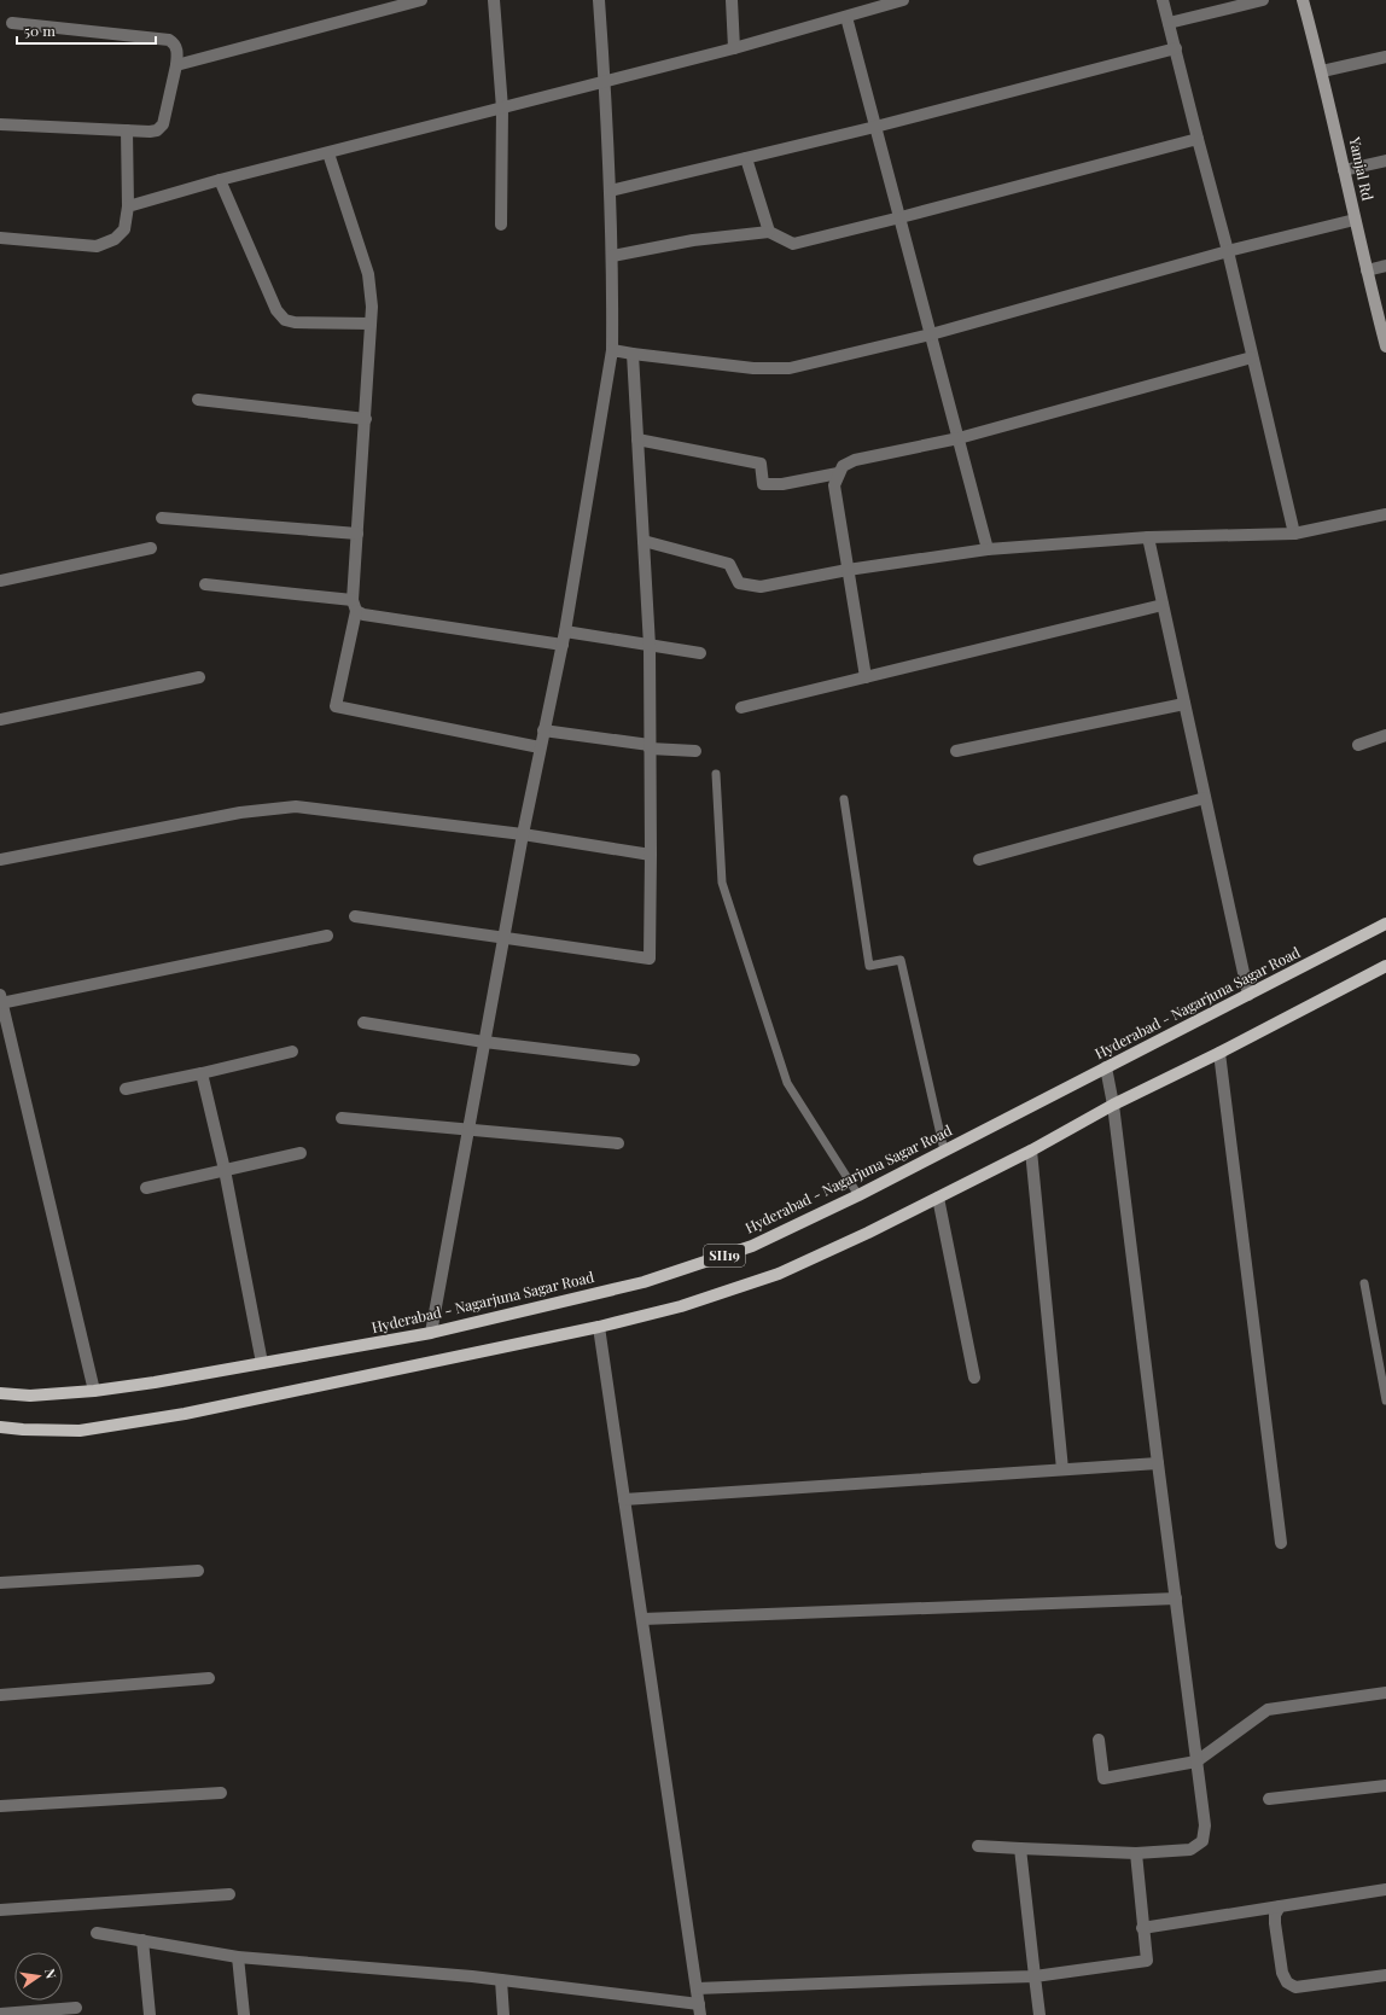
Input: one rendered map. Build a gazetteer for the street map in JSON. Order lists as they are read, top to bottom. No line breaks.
{"streets":{"main road":["Yamjal Rd","Hyderabad - Nagarjuna Sagar Road","SH19"]},"scale_bar":"50 m","north":"right"}
